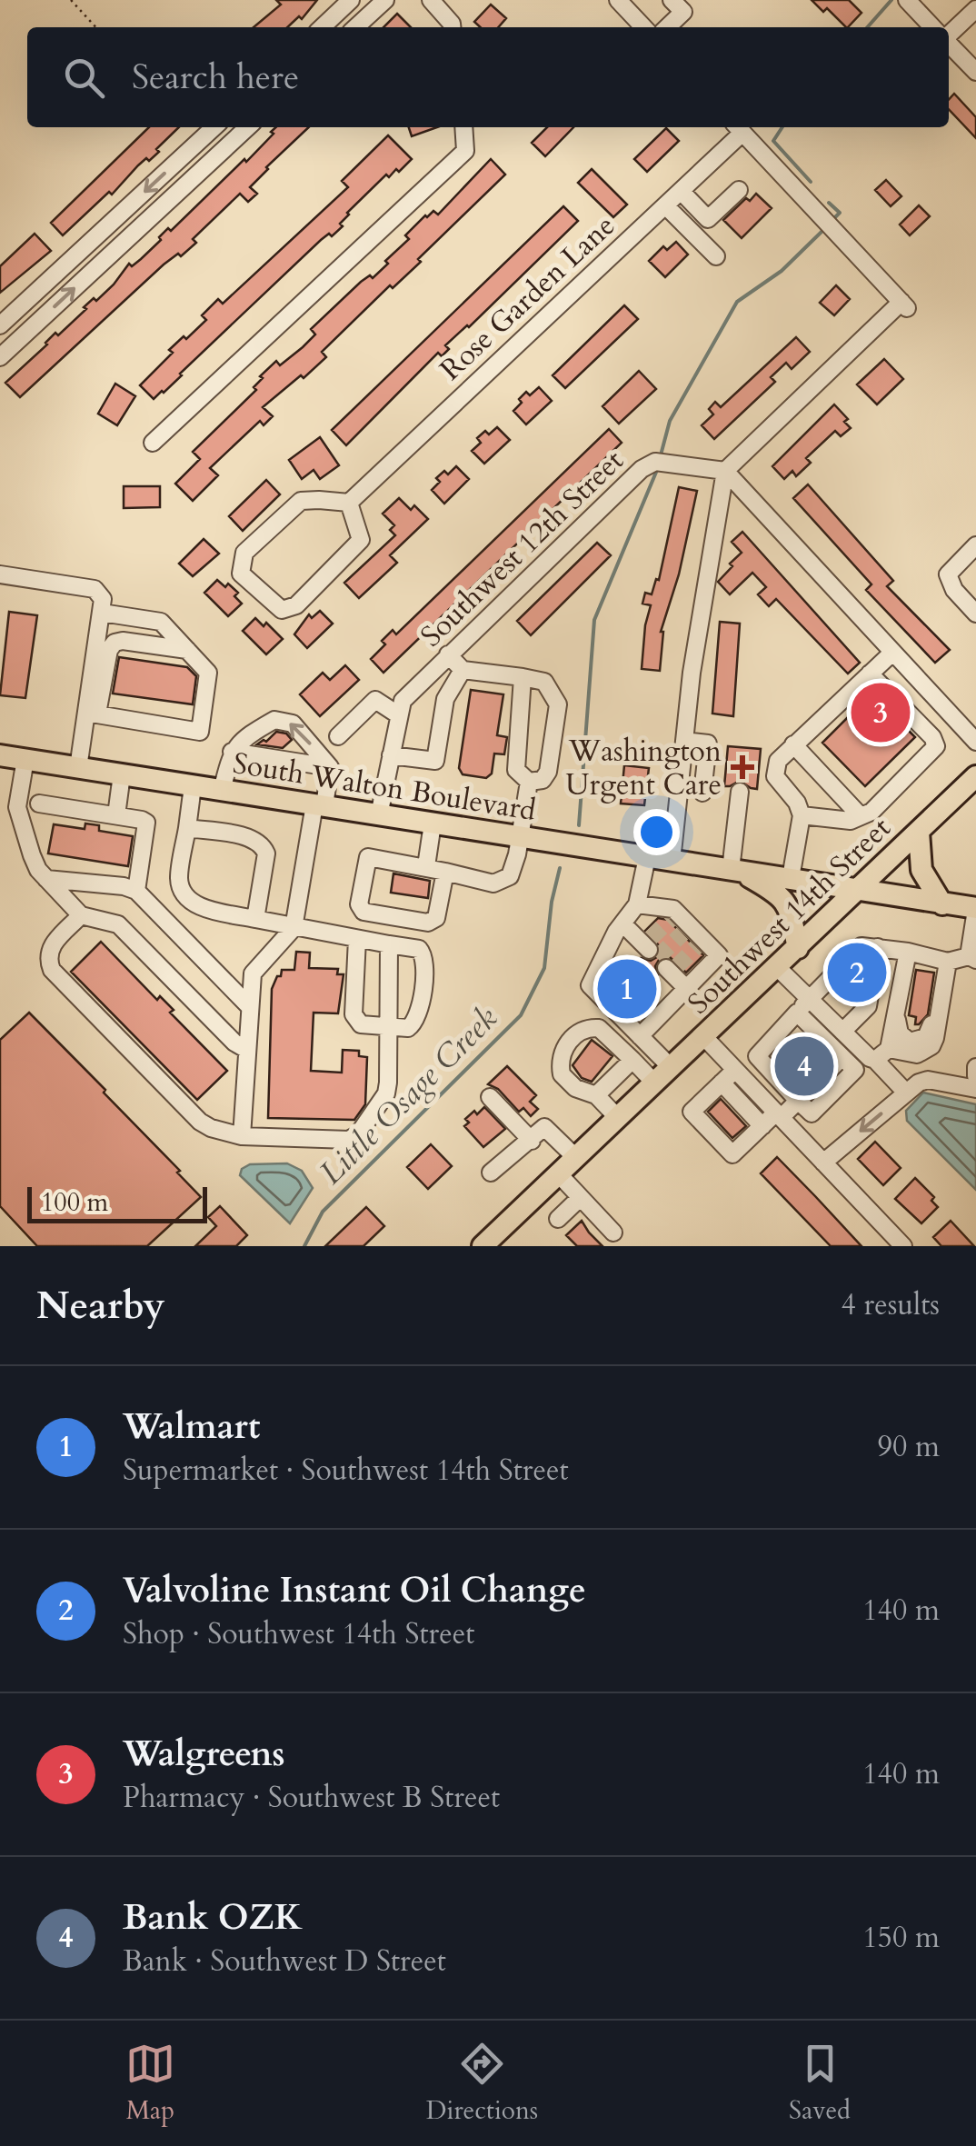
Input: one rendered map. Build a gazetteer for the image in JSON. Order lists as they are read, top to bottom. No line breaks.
{"streets":{"main road":["South Walton Boulevard","Southwest 14th Street"],"street":["Rose Garden Lane","Southwest 12th Street"]},"crossings":[["Southwest 12th Street","South Walton Boulevard"],["South Walton Boulevard","Southwest 14th Street"]],"water":["Little Osage Creek"],"places":{"health":["Washington Urgent Care"]},"scale_bar":"100 m","page":{"search":"Search here","pins":["3","2","1","4"],"scale":"100 m","heading":["Nearby","4 results"],"list":[{"mark":"1","name":"Walmart","note":"Supermarket · Southwest 14th Street","value":"90 m"},{"mark":"2","name":"Valvoline Instant Oil Change","note":"Shop · Southwest 14th Street","value":"140 m"},{"mark":"3","name":"Walgreens","note":"Pharmacy · Southwest B Street","value":"140 m"},{"mark":"4","name":"Bank OZK","note":"Bank · Southwest D Street","value":"150 m"}],"nav":["Map","Directions","Saved"]}}
